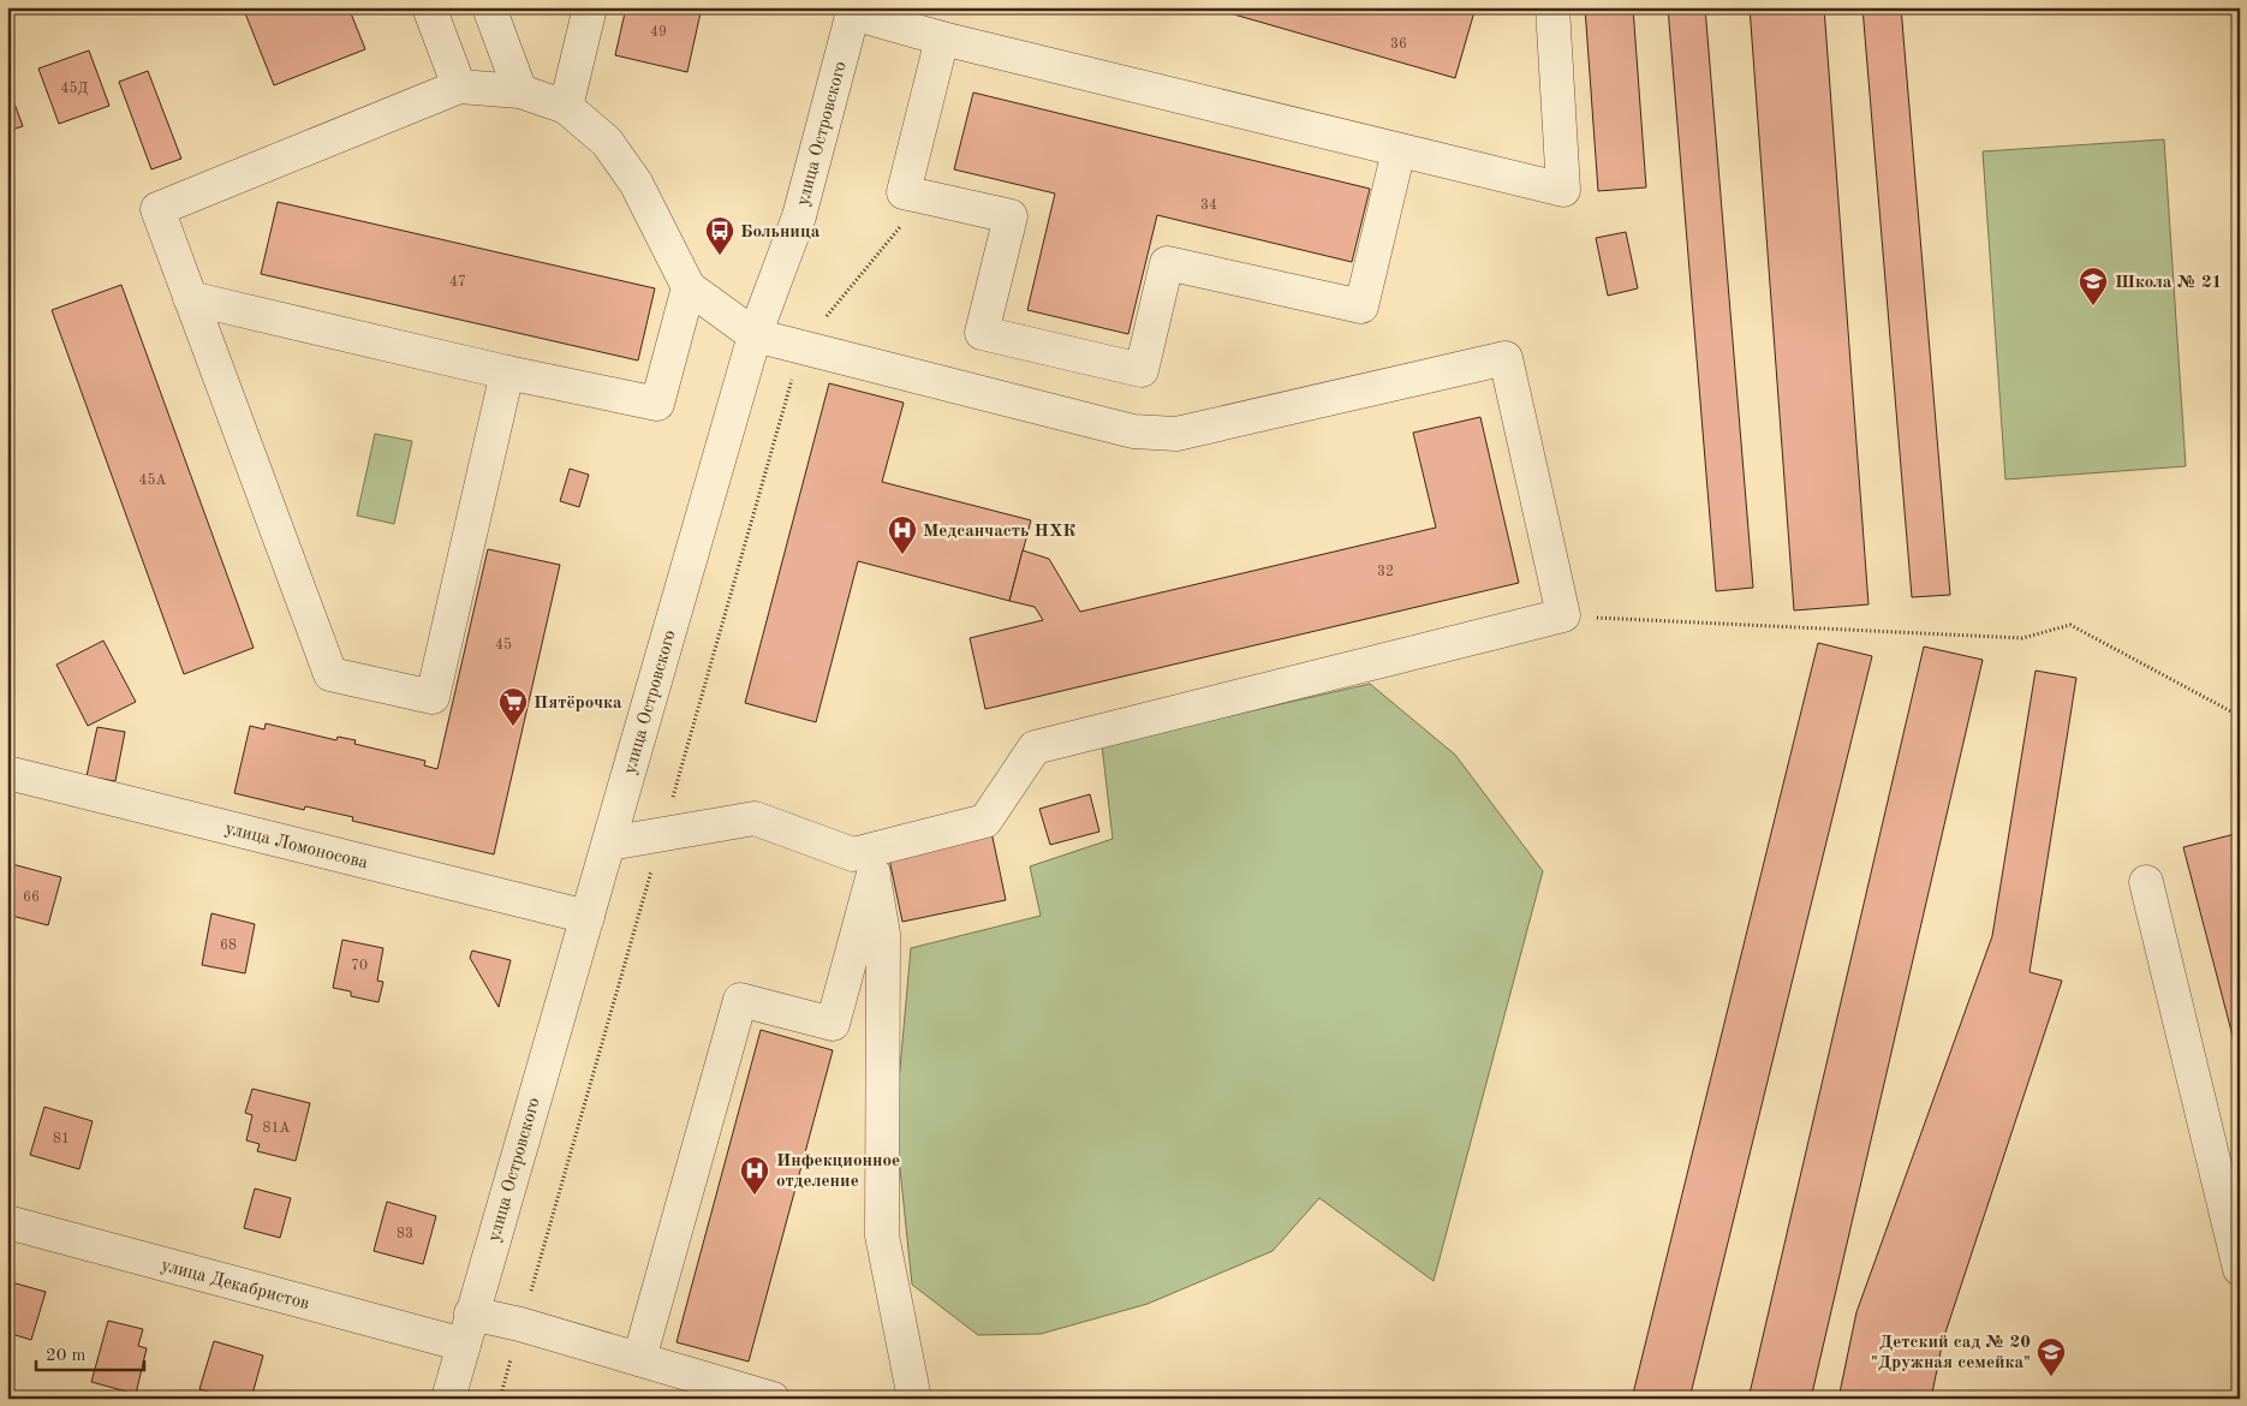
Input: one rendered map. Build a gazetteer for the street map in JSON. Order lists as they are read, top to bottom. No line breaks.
{"streets":{"street":["улица Островского","улица Ломоносова","улица Декабристов"]},"crossings":[["улица Островского","улица Ломоносова"],["улица Островского","улица Декабристов"]],"places":{"bus stop":["Больница"],"school or university":["Школа № 21","Детский сад № 20 \"Дружная семейка\""],"hospital":["Медсанчасть НХК","Инфекционное отделение"],"supermarket":["Пятёрочка"]},"house_numbers":["49","36","45Д","34","47","45А","32","45","66","68","70","81А","81","83"],"scale_bar":"20 m"}
